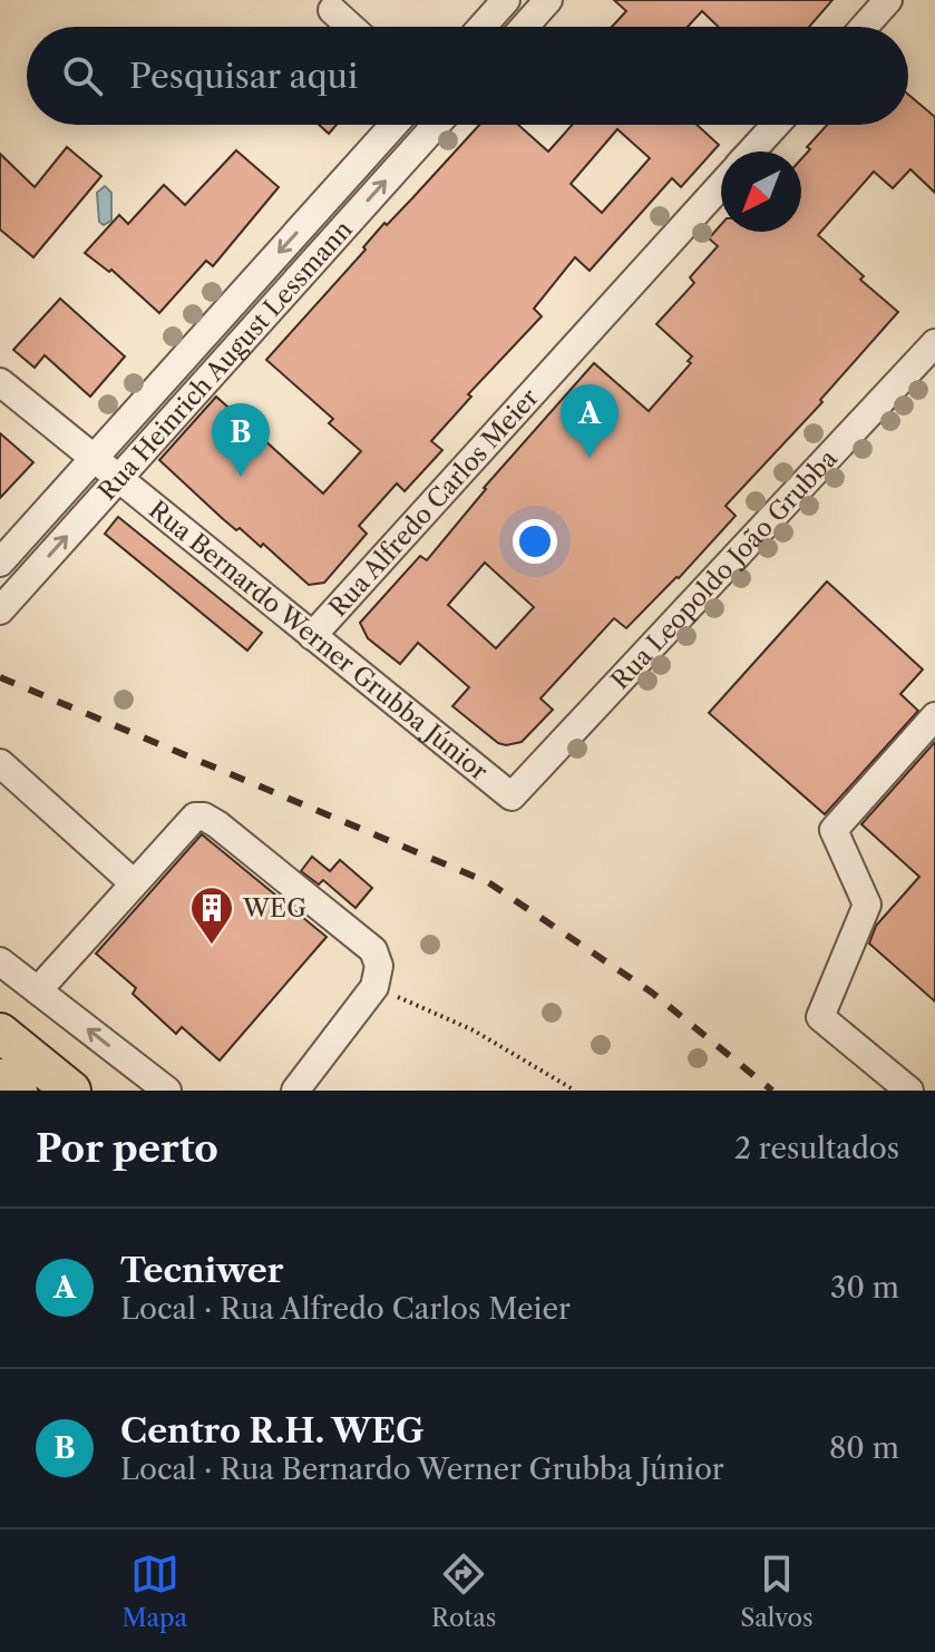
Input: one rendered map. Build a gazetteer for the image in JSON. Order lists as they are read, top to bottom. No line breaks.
{"streets":{"street":["Rua Heinrich August Lessmann","Rua Alfredo Carlos Meier","Rua Leopoldo João Grubba","Rua Bernardo Werner Grubba Júnior"]},"crossings":[["Rua Heinrich August Lessmann","Rua Bernardo Werner Grubba Júnior"],["Rua Alfredo Carlos Meier","Rua Bernardo Werner Grubba Júnior"],["Rua Leopoldo João Grubba","Rua Bernardo Werner Grubba Júnior"]],"places":{"building":["WEG"]},"north":"bottom left","page":{"search":"Pesquisar aqui","pins":["A","B"],"heading":["Por perto","2 resultados"],"list":[{"mark":"A","name":"Tecniwer","note":"Local · Rua Alfredo Carlos Meier","value":"30 m"},{"mark":"B","name":"Centro R.H. WEG","note":"Local · Rua Bernardo Werner Grubba Júnior","value":"80 m"}],"nav":["Mapa","Rotas","Salvos"]}}
